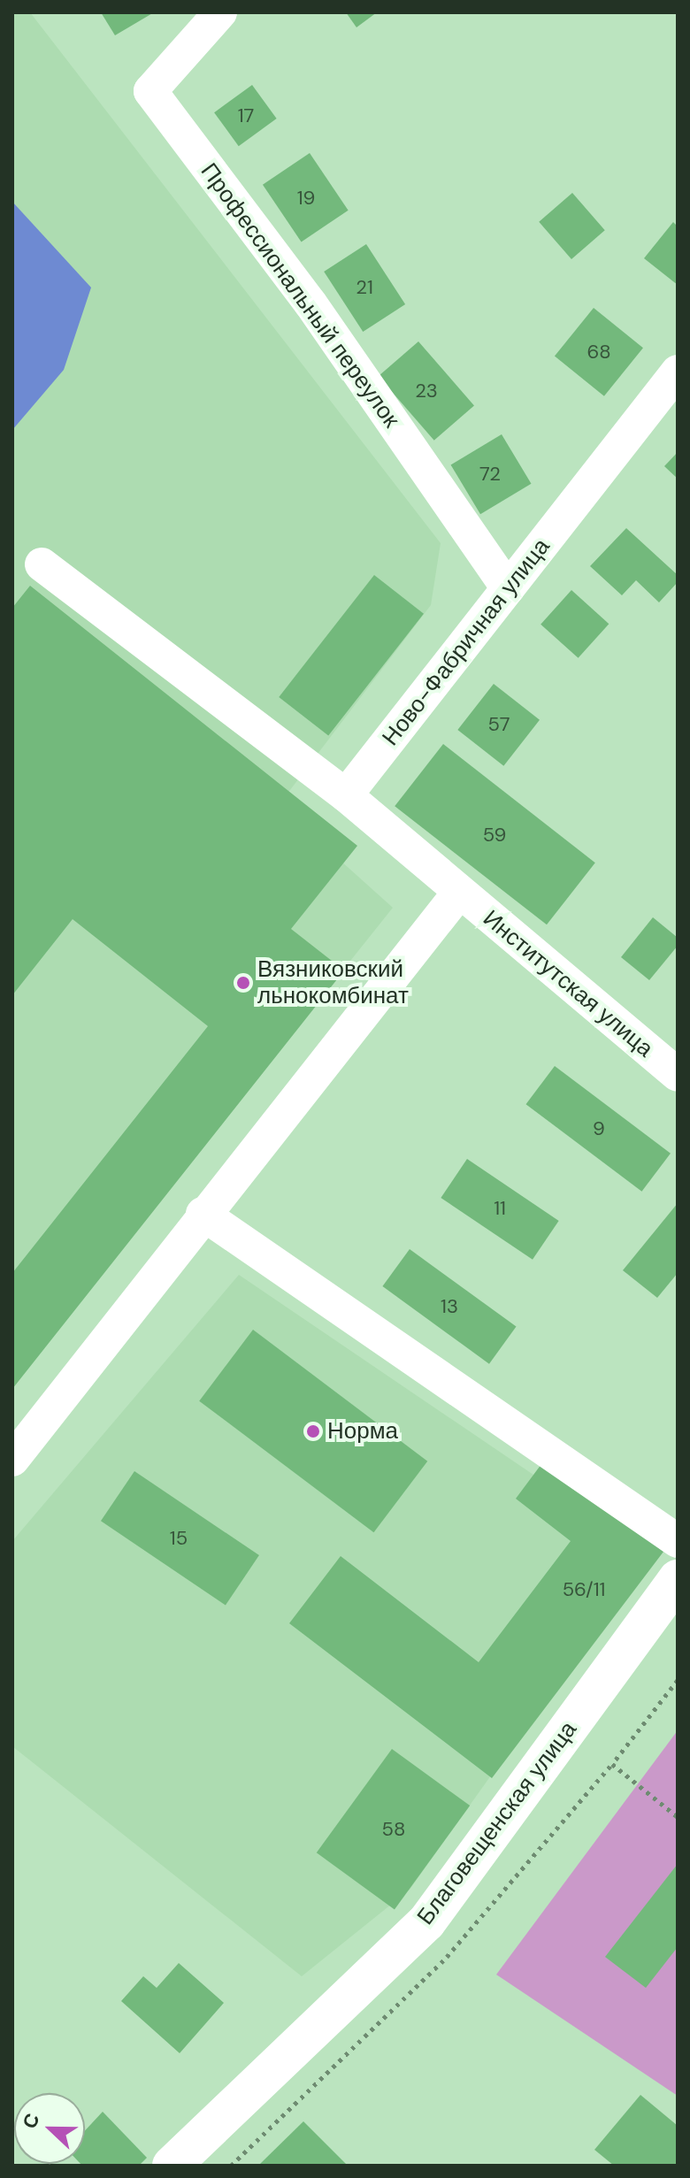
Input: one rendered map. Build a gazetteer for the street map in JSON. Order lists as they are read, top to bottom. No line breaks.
{"streets":{"main road":["Благовещенская улица"],"street":["Профессиональный переулок","Ново-Фабричная улица","Институтская улица"]},"crossings":[["Профессиональный переулок","Ново-Фабричная улица"]],"places":["Вязниковский льнокомбинат","Норма"],"house_numbers":["17","19","21","68","23","72","57","59","9","11","13","15","56/11","58"],"north":"left"}
